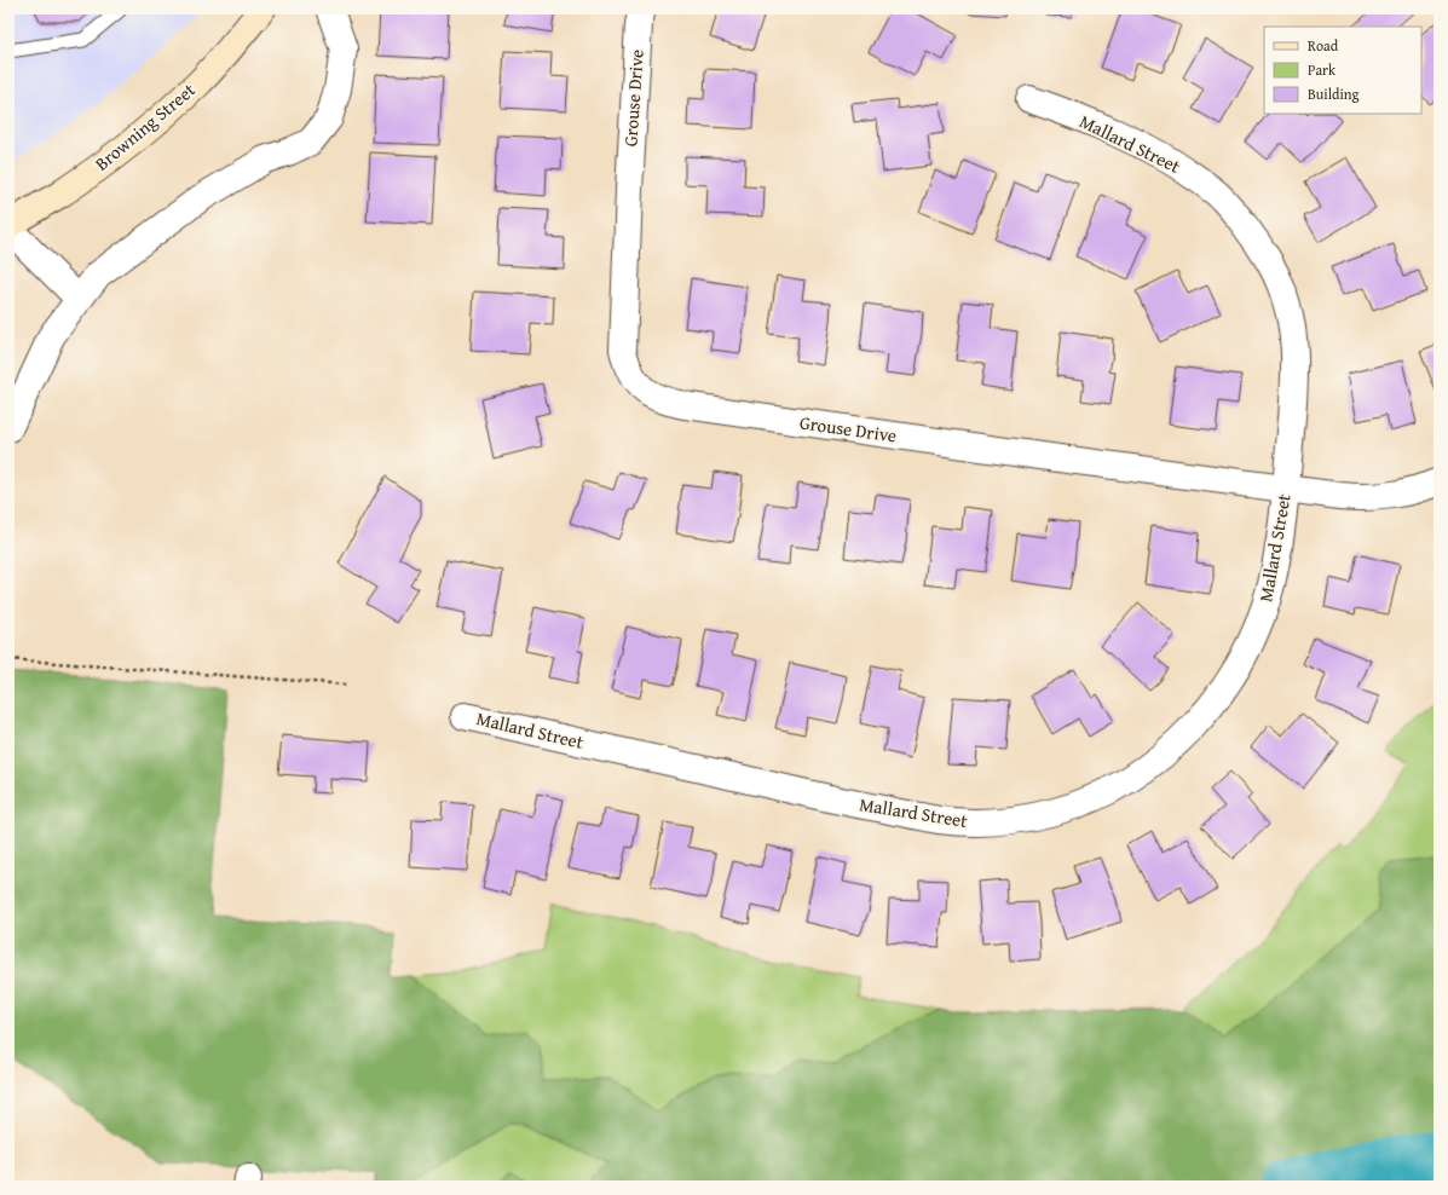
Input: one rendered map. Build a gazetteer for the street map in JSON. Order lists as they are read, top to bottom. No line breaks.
{"streets":{"street":["Grouse Drive","Browning Street","Mallard Street"]},"crossings":[["Grouse Drive","Mallard Street"]],"legend":["Road","Park","Building"]}
